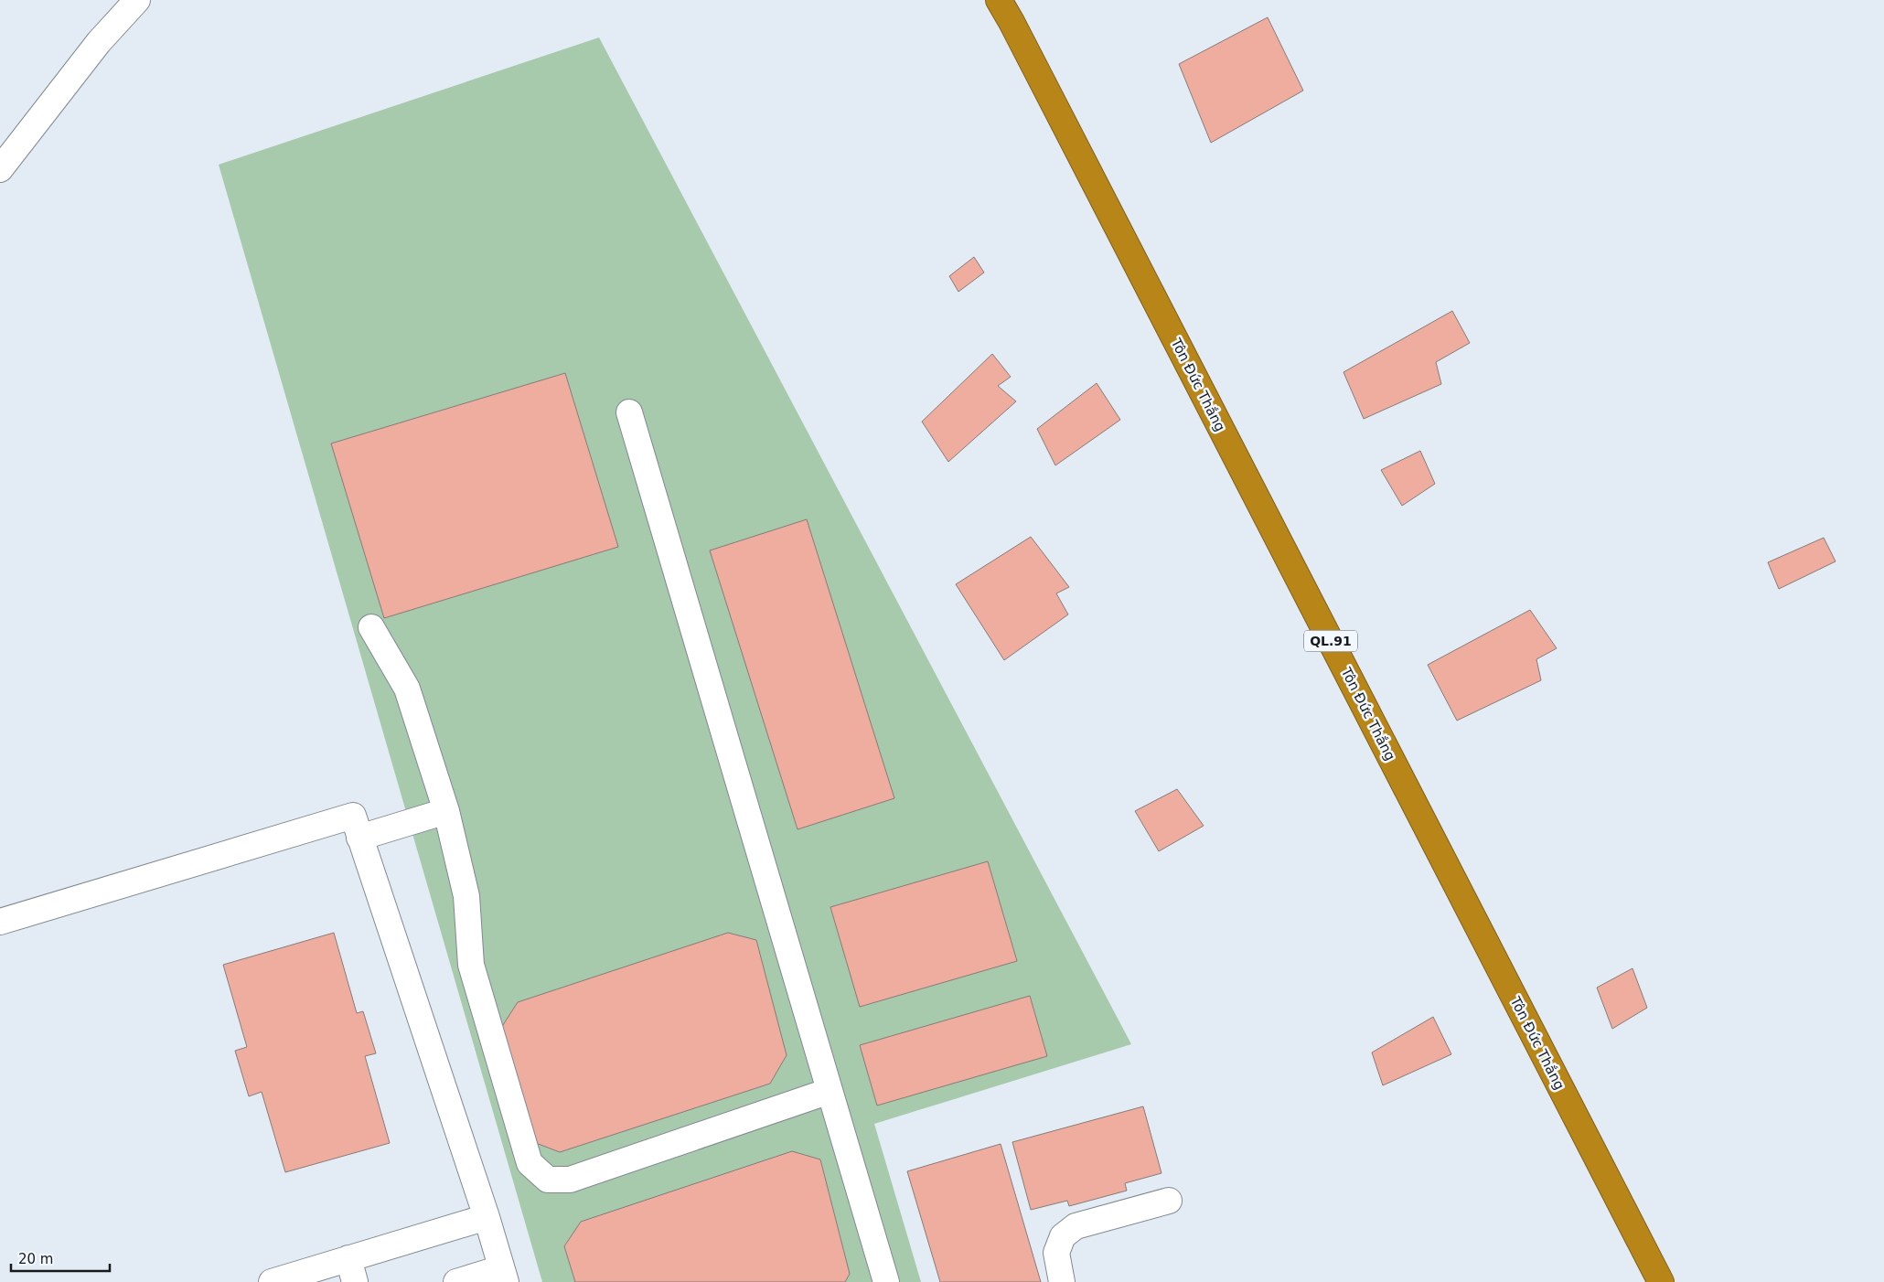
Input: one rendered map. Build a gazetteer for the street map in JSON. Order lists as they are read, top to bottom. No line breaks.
{"streets":{"highway":["Tôn Đức Thắng","QL.91"]},"scale_bar":"20 m"}
